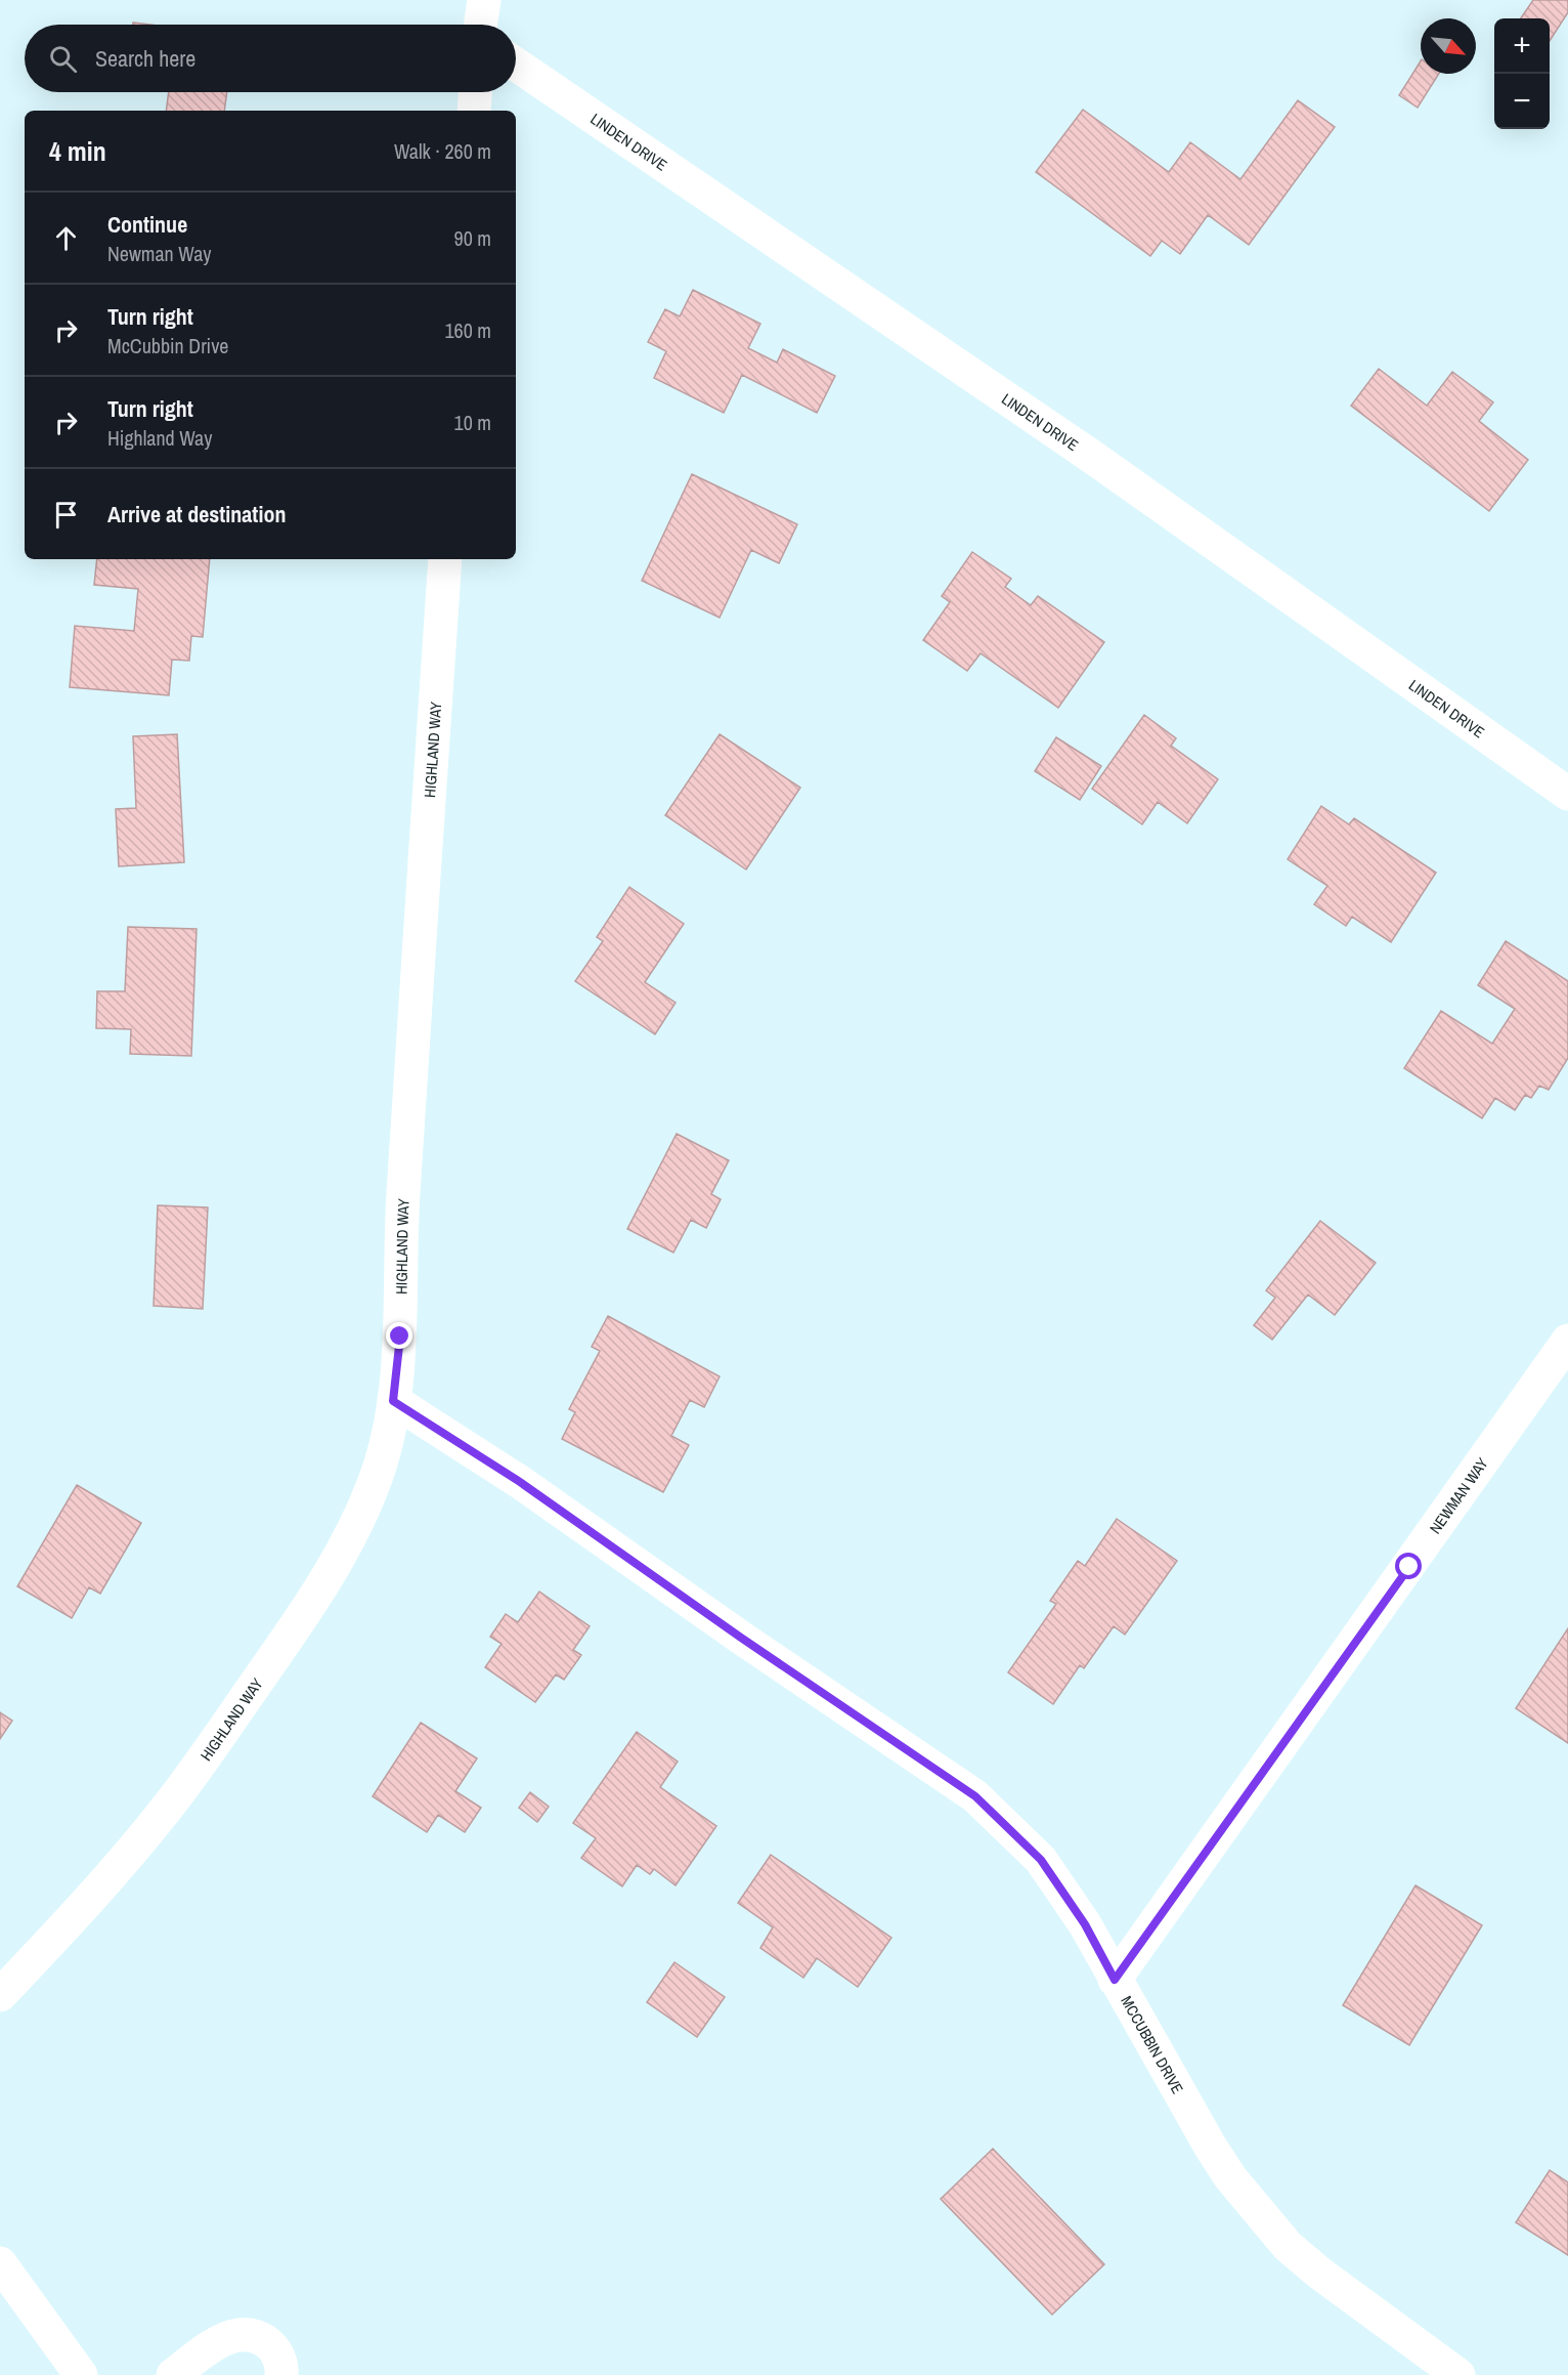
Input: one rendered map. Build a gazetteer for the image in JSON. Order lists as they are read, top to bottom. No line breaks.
{"streets":{"street":["LINDEN DRIVE","HIGHLAND WAY","NEWMAN WAY","MCCUBBIN DRIVE"]},"crossings":[["HIGHLAND WAY","MCCUBBIN DRIVE"],["NEWMAN WAY","MCCUBBIN DRIVE"]],"north":"bottom right","page":{"map_buttons":["+","−"],"search":"Search here","heading":["4 min","Walk · 260 m"],"list":[["Continue","Newman Way","90 m"],["Turn right","McCubbin Drive","160 m"],["Turn right","Highland Way","10 m"],"Arrive at destination"]}}
